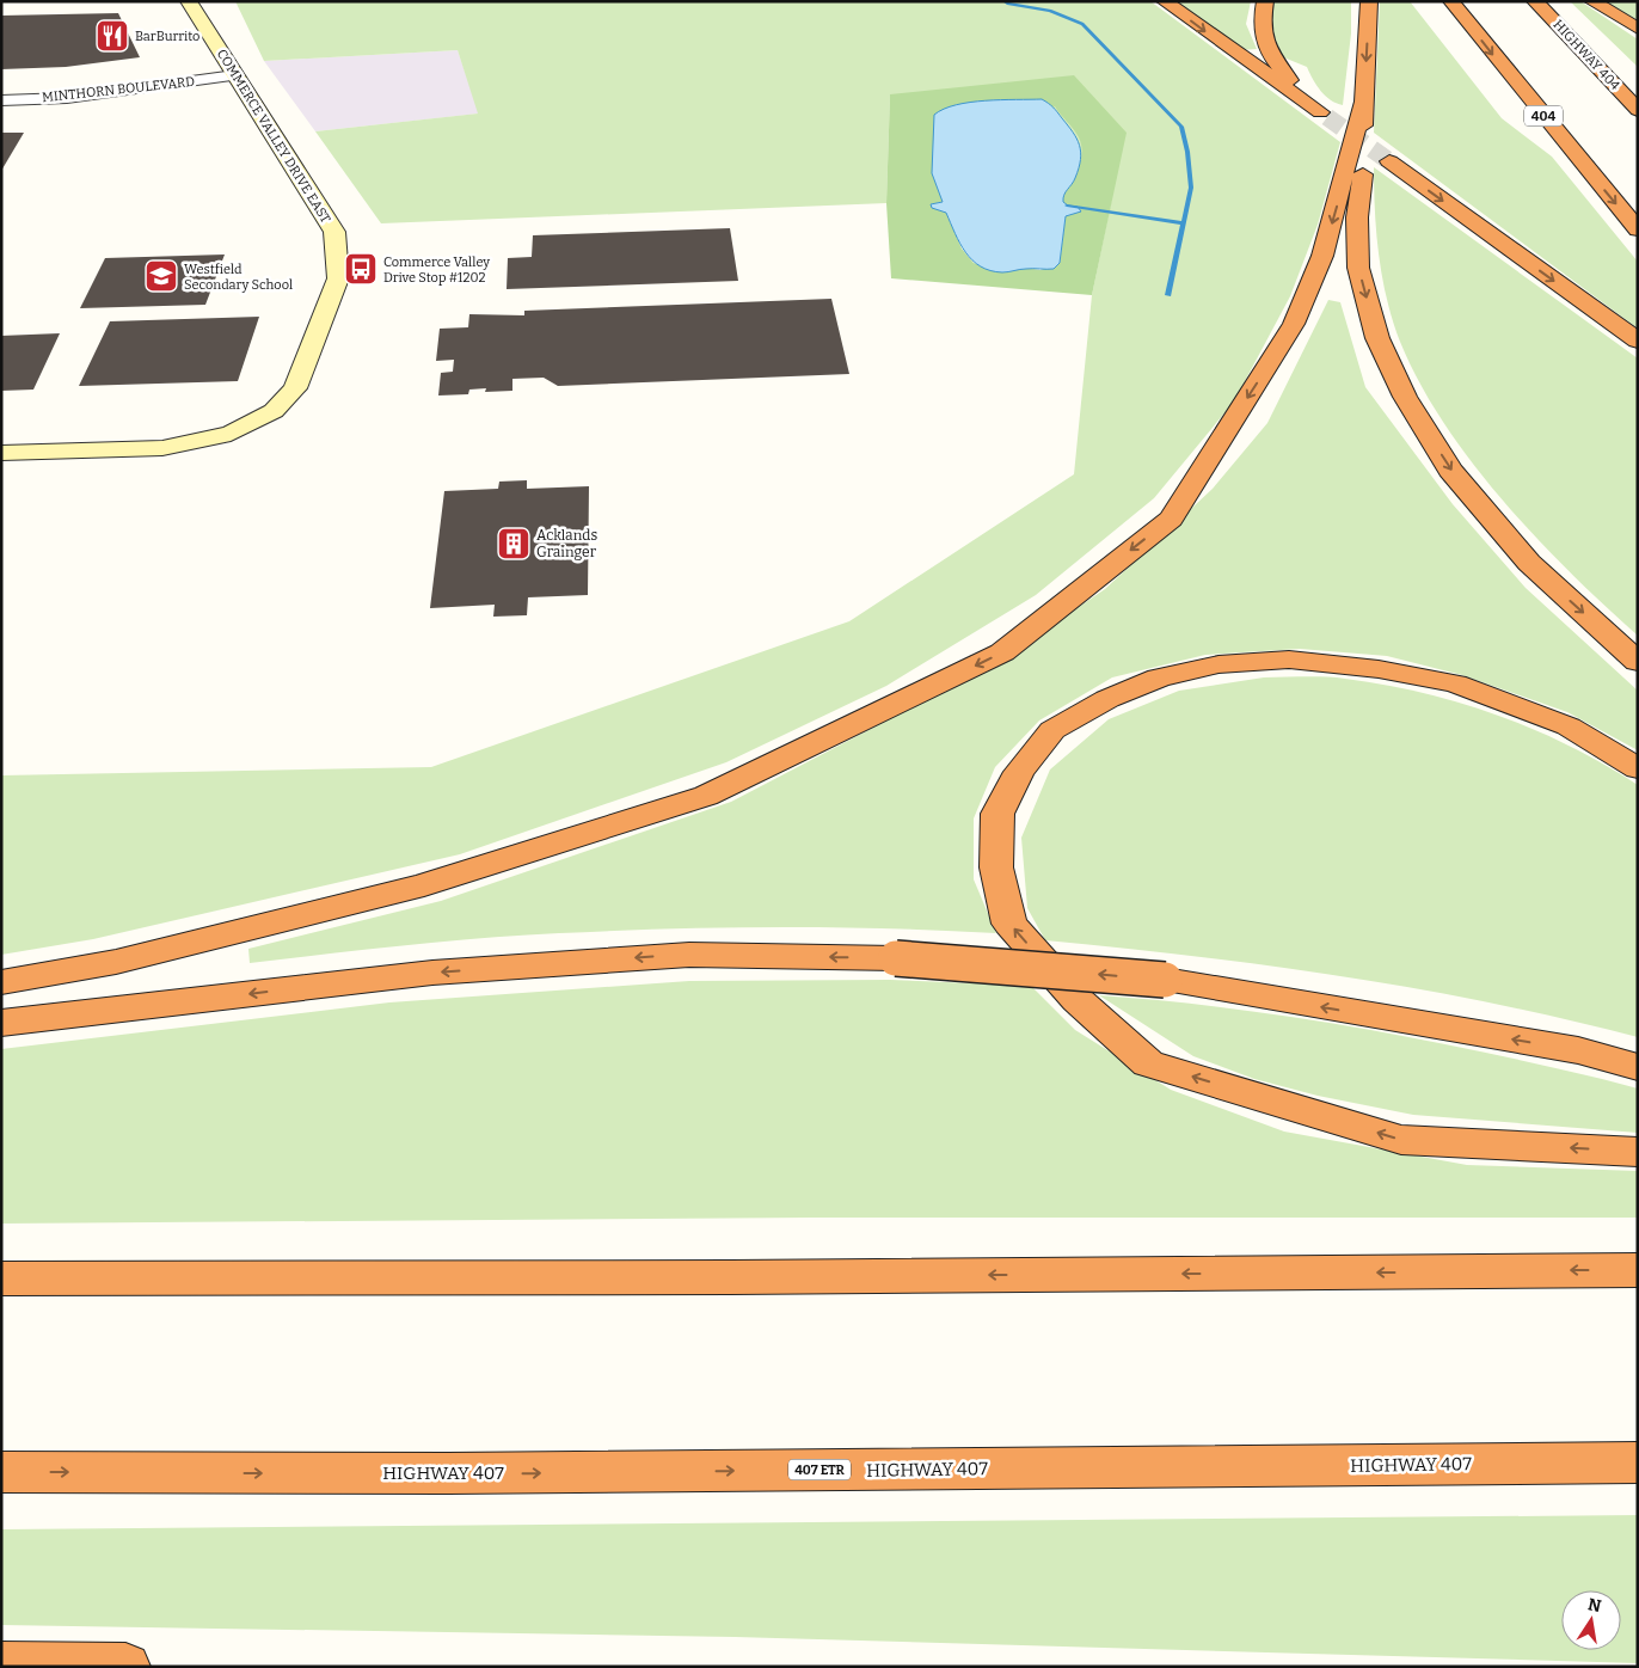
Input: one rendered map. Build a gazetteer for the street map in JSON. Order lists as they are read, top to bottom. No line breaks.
{"streets":{"highway":["HIGHWAY 404","404","HIGHWAY 407","407 ETR"],"street":["MINTHORN BOULEVARD","COMMERCE VALLEY DRIVE EAST"]},"crossings":[["MINTHORN BOULEVARD","COMMERCE VALLEY DRIVE EAST"]],"places":{"restaurant":["BarBurrito"],"bus stop":["Commerce Valley Drive Stop #1202"],"school or university":["Westfield Secondary School"],"building":["Acklands Grainger"]},"north":"top"}
